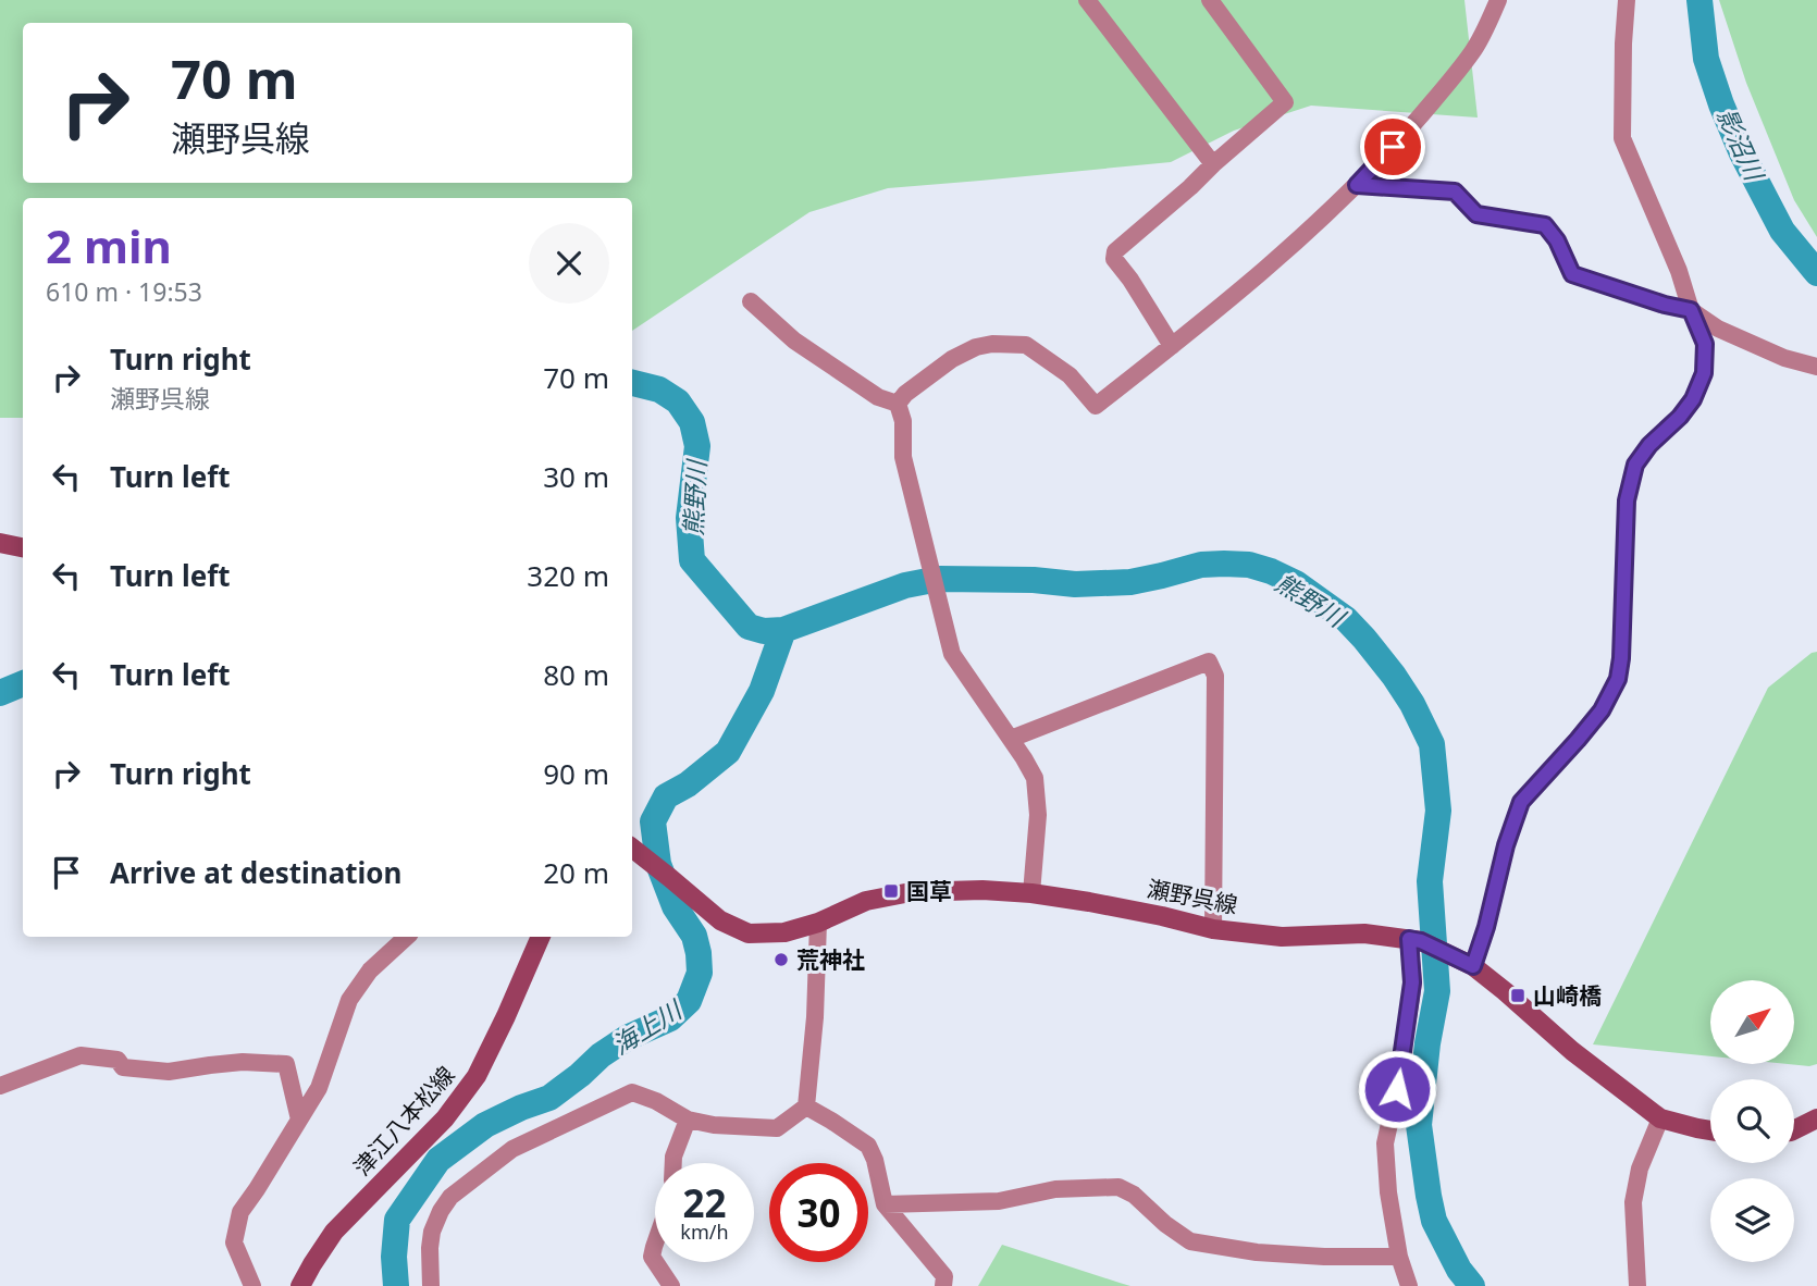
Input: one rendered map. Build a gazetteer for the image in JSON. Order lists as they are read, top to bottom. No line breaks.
{"streets":{"main road":["瀬野呉線","津江八本松線"]},"water":["影沼川","熊野川","海上川"],"places":{"transit":["国草","山崎橋"],"other":["荒神社"]},"north":"top right","page":{"turn":["70 m","瀬野呉線"],"heading":["2 min","610 m · 19:53"],"list":[{"name":"Turn right","note":"瀬野呉線","value":"70 m"},{"name":"Turn left","value":"30 m"},{"name":"Turn left","value":"320 m"},{"name":"Turn left","value":"80 m"},{"name":"Turn right","value":"90 m"},{"name":"Arrive at destination","value":"20 m"}],"speed":"22 km/h","limit":"30"}}
